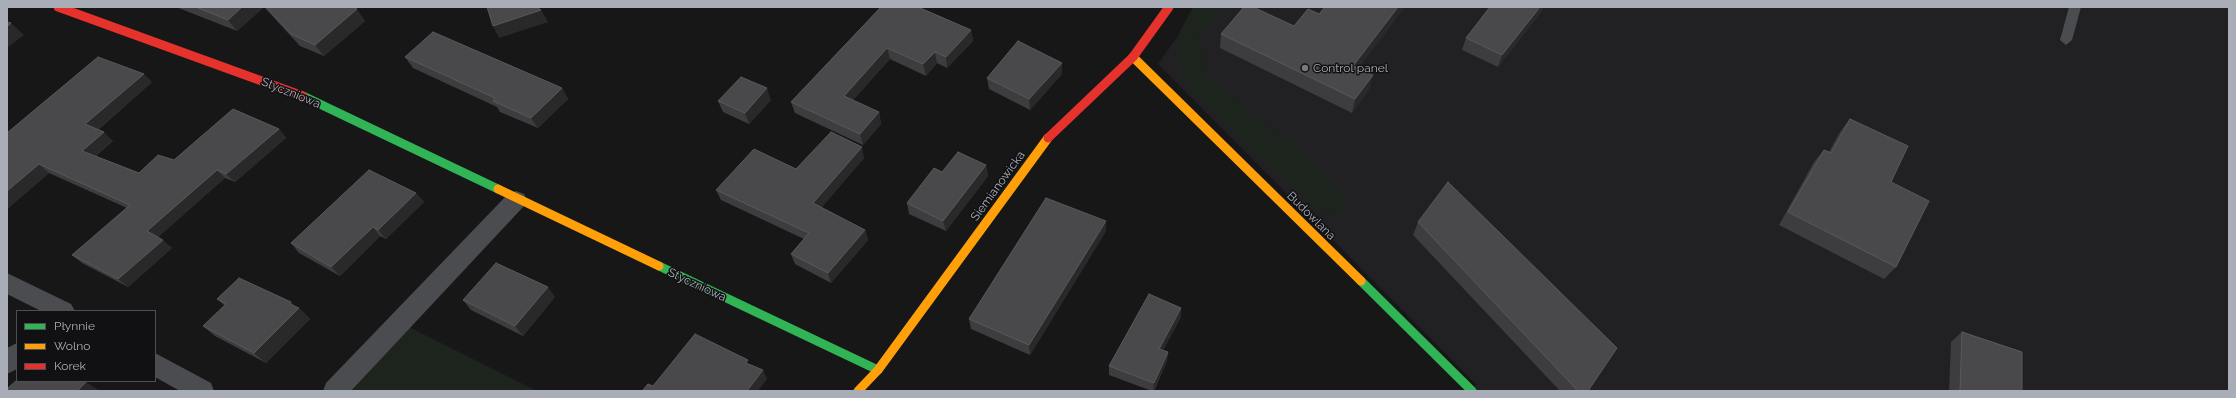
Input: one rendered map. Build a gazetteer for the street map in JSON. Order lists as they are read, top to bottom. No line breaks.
{"streets":{"street":["Styczniowa","Siemianowicka","Budowlana"]},"crossings":[["Styczniowa","Siemianowicka"],["Siemianowicka","Budowlana"]],"places":["Control panel"],"legend":["Płynnie","Wolno","Korek"]}
